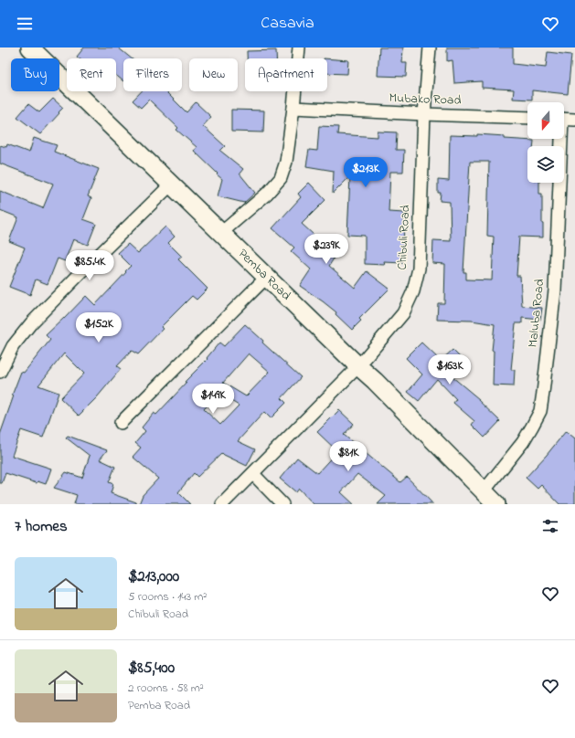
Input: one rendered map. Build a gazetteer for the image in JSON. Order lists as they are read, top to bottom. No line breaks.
{"streets":{"street":["Mubako Road","Chibuli Road","Pemba Road","Maluba Road"]},"crossings":[["Mubako Road","Chibuli Road"],["Chibuli Road","Pemba Road"],["Pemba Road","Maluba Road"]],"north":"bottom","page":{"header":"Casavia","chip":["Buy","Rent","Filters","New","Apartment"],"price":["$213K","$239K","$85.4K","$152K","$163K","$149K","$81K"],"heading":"7 homes","list":[{"name":"$213,000","note":"5 rooms · 143 m² · Chibuli Road"},{"name":"$85,400","note":"2 rooms · 58 m² · Pemba Road"}]}}
